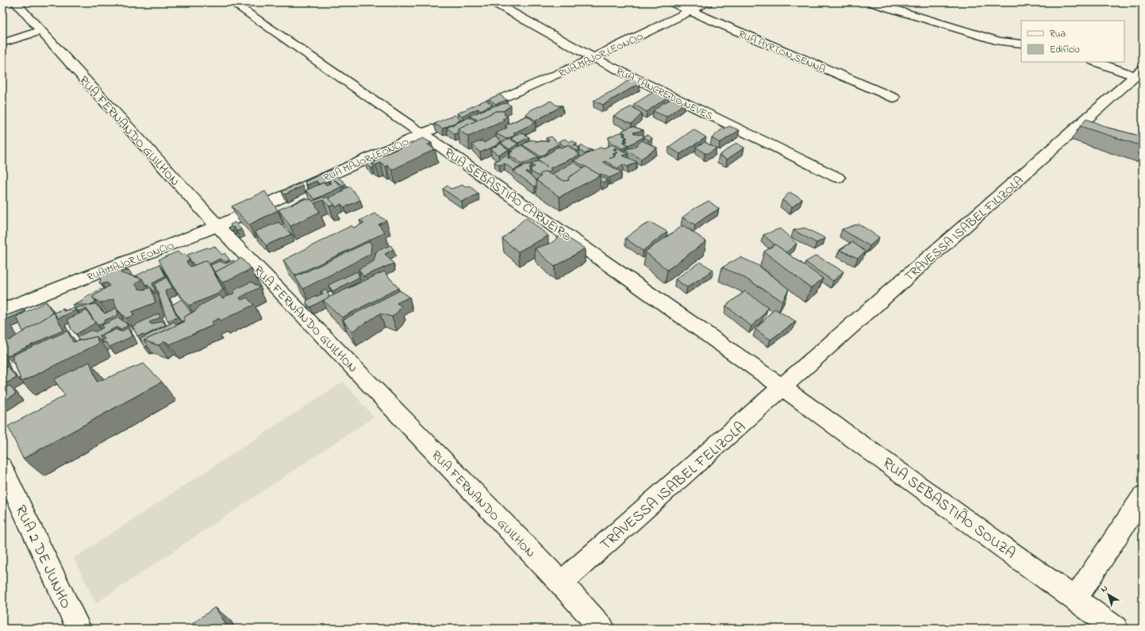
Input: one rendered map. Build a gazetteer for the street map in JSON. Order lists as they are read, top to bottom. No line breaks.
{"streets":{"street":["RUA AYRTON SENNA","RUA MAJOR LEONCIO","RUA TANCREDO NEVES","RUA FERNANDO GUILHON","RUA SEBASTIÃO CARNEIRO","TRAVESSA ISABEL FILIZOLA","TRAVESSA ISABEL FELIZOLA","RUA SEBASTIÃO SOUZA","RUA 2 DE JUNHO"]},"crossings":[["RUA AYRTON SENNA","RUA MAJOR LEONCIO"],["RUA MAJOR LEONCIO","RUA TANCREDO NEVES"],["RUA MAJOR LEONCIO","RUA FERNANDO GUILHON"],["RUA MAJOR LEONCIO","RUA SEBASTIÃO CARNEIRO"],["RUA FERNANDO GUILHON","TRAVESSA ISABEL FELIZOLA"],["RUA SEBASTIÃO CARNEIRO","TRAVESSA ISABEL FILIZOLA"],["RUA SEBASTIÃO CARNEIRO","TRAVESSA ISABEL FELIZOLA"],["RUA SEBASTIÃO CARNEIRO","RUA SEBASTIÃO SOUZA"],["TRAVESSA ISABEL FILIZOLA","TRAVESSA ISABEL FELIZOLA"],["TRAVESSA ISABEL FILIZOLA","RUA SEBASTIÃO SOUZA"],["TRAVESSA ISABEL FELIZOLA","RUA SEBASTIÃO SOUZA"]],"legend":["Rua","Edifício"],"north":"top left"}
